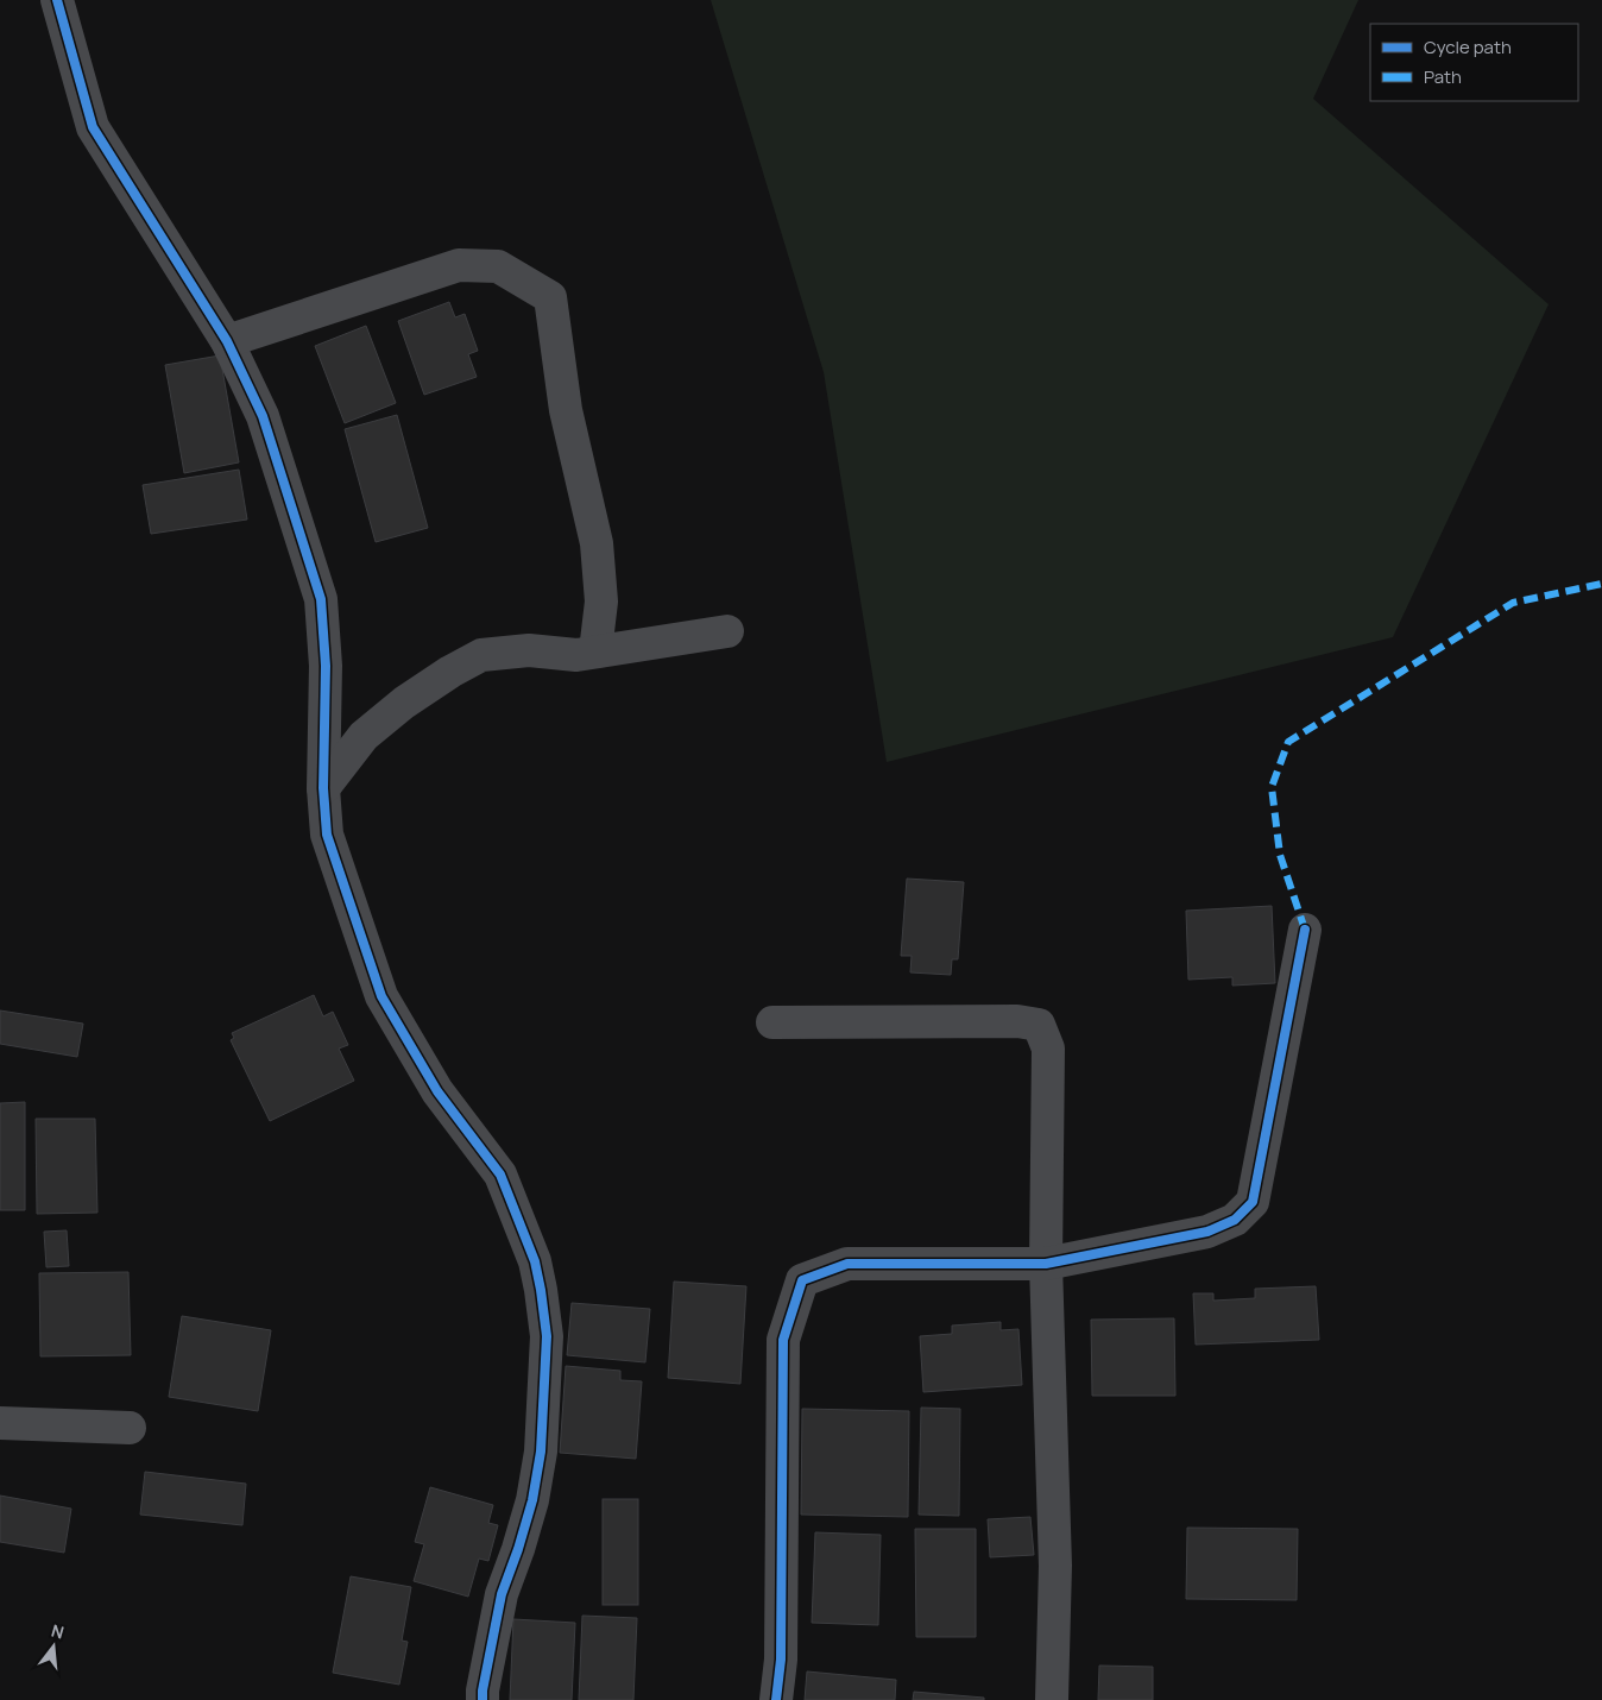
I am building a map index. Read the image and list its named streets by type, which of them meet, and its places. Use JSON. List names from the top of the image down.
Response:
{
  "legend": ["Cycle path", "Path"],
  "north": "top"
}
